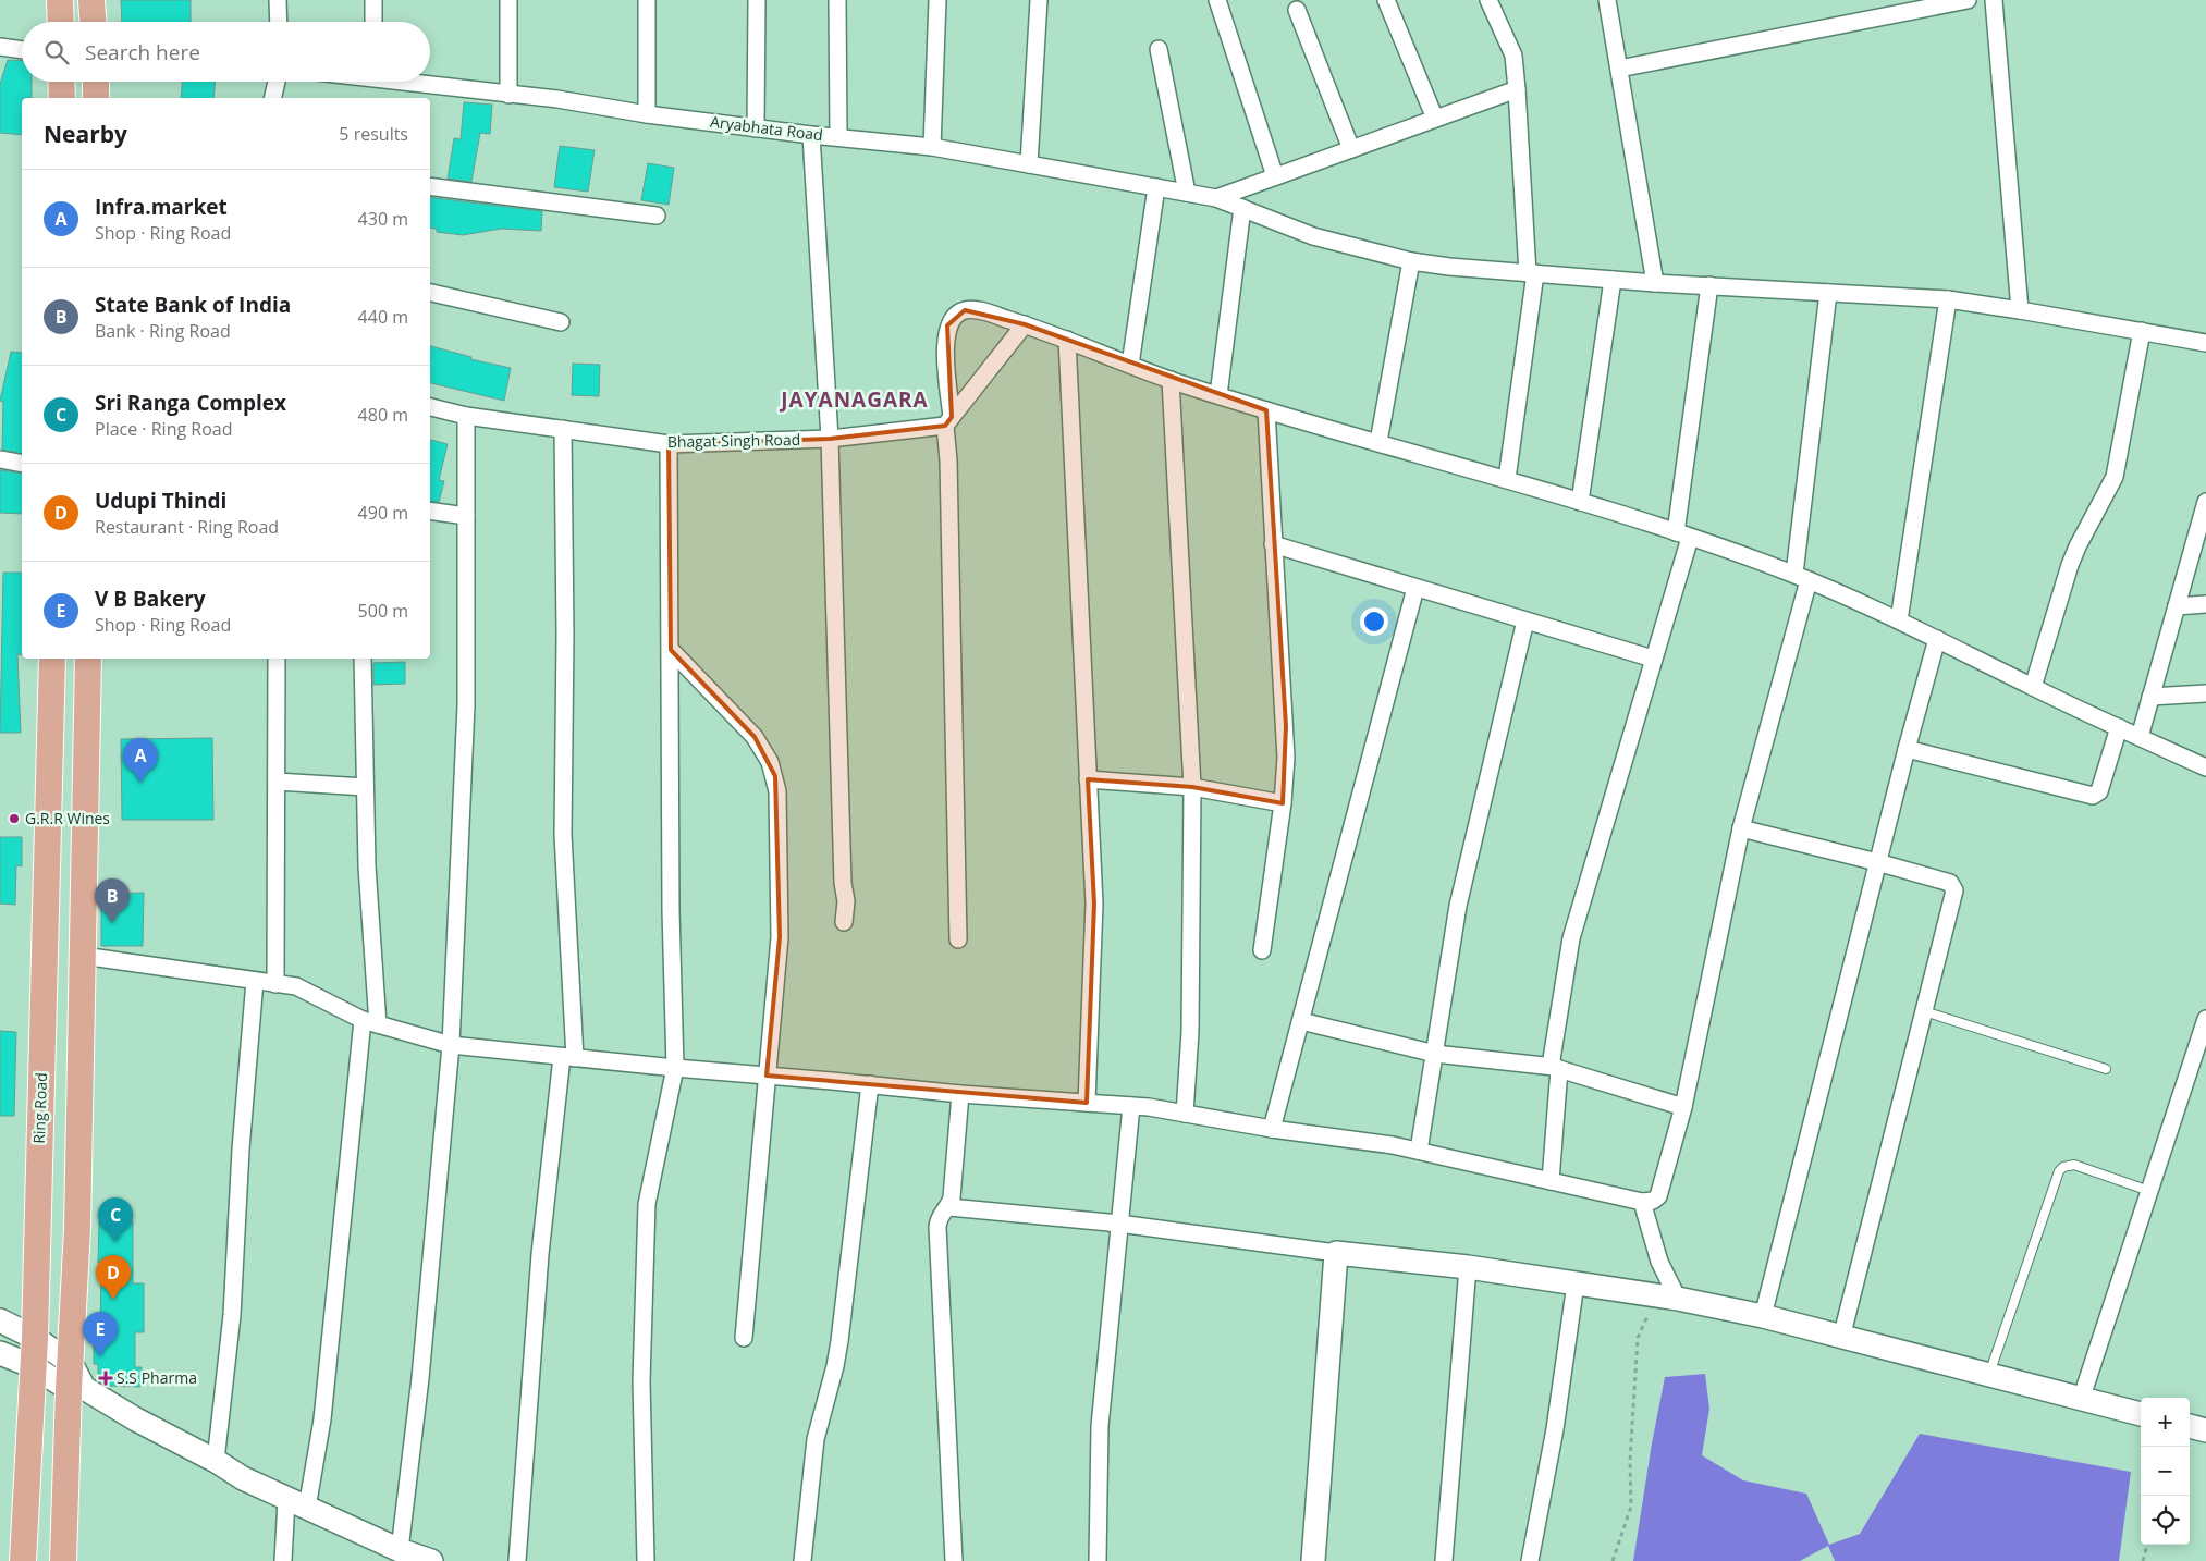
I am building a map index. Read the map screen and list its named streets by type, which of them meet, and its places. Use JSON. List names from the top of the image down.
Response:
{
  "streets": {
    "main road": ["Ring Road"],
    "street": ["Aryabhata Road", "Bhagat Singh Road"]
  },
  "districts": ["JAYANAGARA"],
  "places": {
    "other": ["G.R.R Wines"],
    "health": ["S.S Pharma"]
  },
  "page": {
    "search": "Search here",
    "heading": ["Nearby", "5 results"],
    "list": [
      {
        "mark": "A",
        "name": "Infra.market",
        "note": "Shop · Ring Road",
        "value": "430 m"
      },
      {
        "mark": "B",
        "name": "State Bank of India",
        "note": "Bank · Ring Road",
        "value": "440 m"
      },
      {
        "mark": "C",
        "name": "Sri Ranga Complex",
        "note": "Place · Ring Road",
        "value": "480 m"
      },
      {
        "mark": "D",
        "name": "Udupi Thindi",
        "note": "Restaurant · Ring Road",
        "value": "490 m"
      },
      {
        "mark": "E",
        "name": "V B Bakery",
        "note": "Shop · Ring Road",
        "value": "500 m"
      }
    ],
    "pins": [
      "A",
      "B",
      "C",
      "D",
      "E"
    ],
    "map_buttons": ["+", "−"]
  }
}
